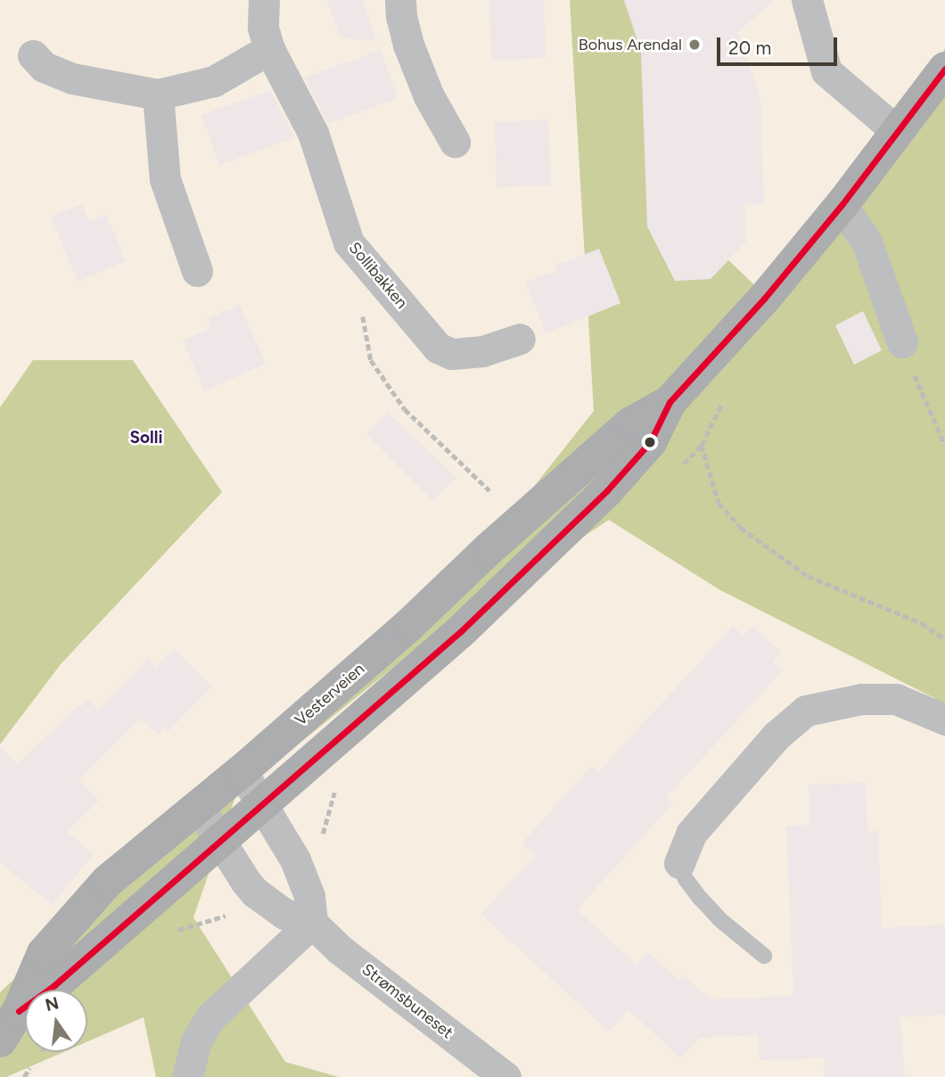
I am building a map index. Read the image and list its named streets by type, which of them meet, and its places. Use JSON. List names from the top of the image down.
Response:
{
  "streets": {
    "main road": ["Vesterveien"],
    "street": ["Sollibakken", "Strømsbuneset"]
  },
  "crossings": [
    ["Vesterveien", "Strømsbuneset"]
  ],
  "districts": ["Solli"],
  "places": ["Bohus Arendal"],
  "scale_bar": "20 m",
  "north": "top"
}
